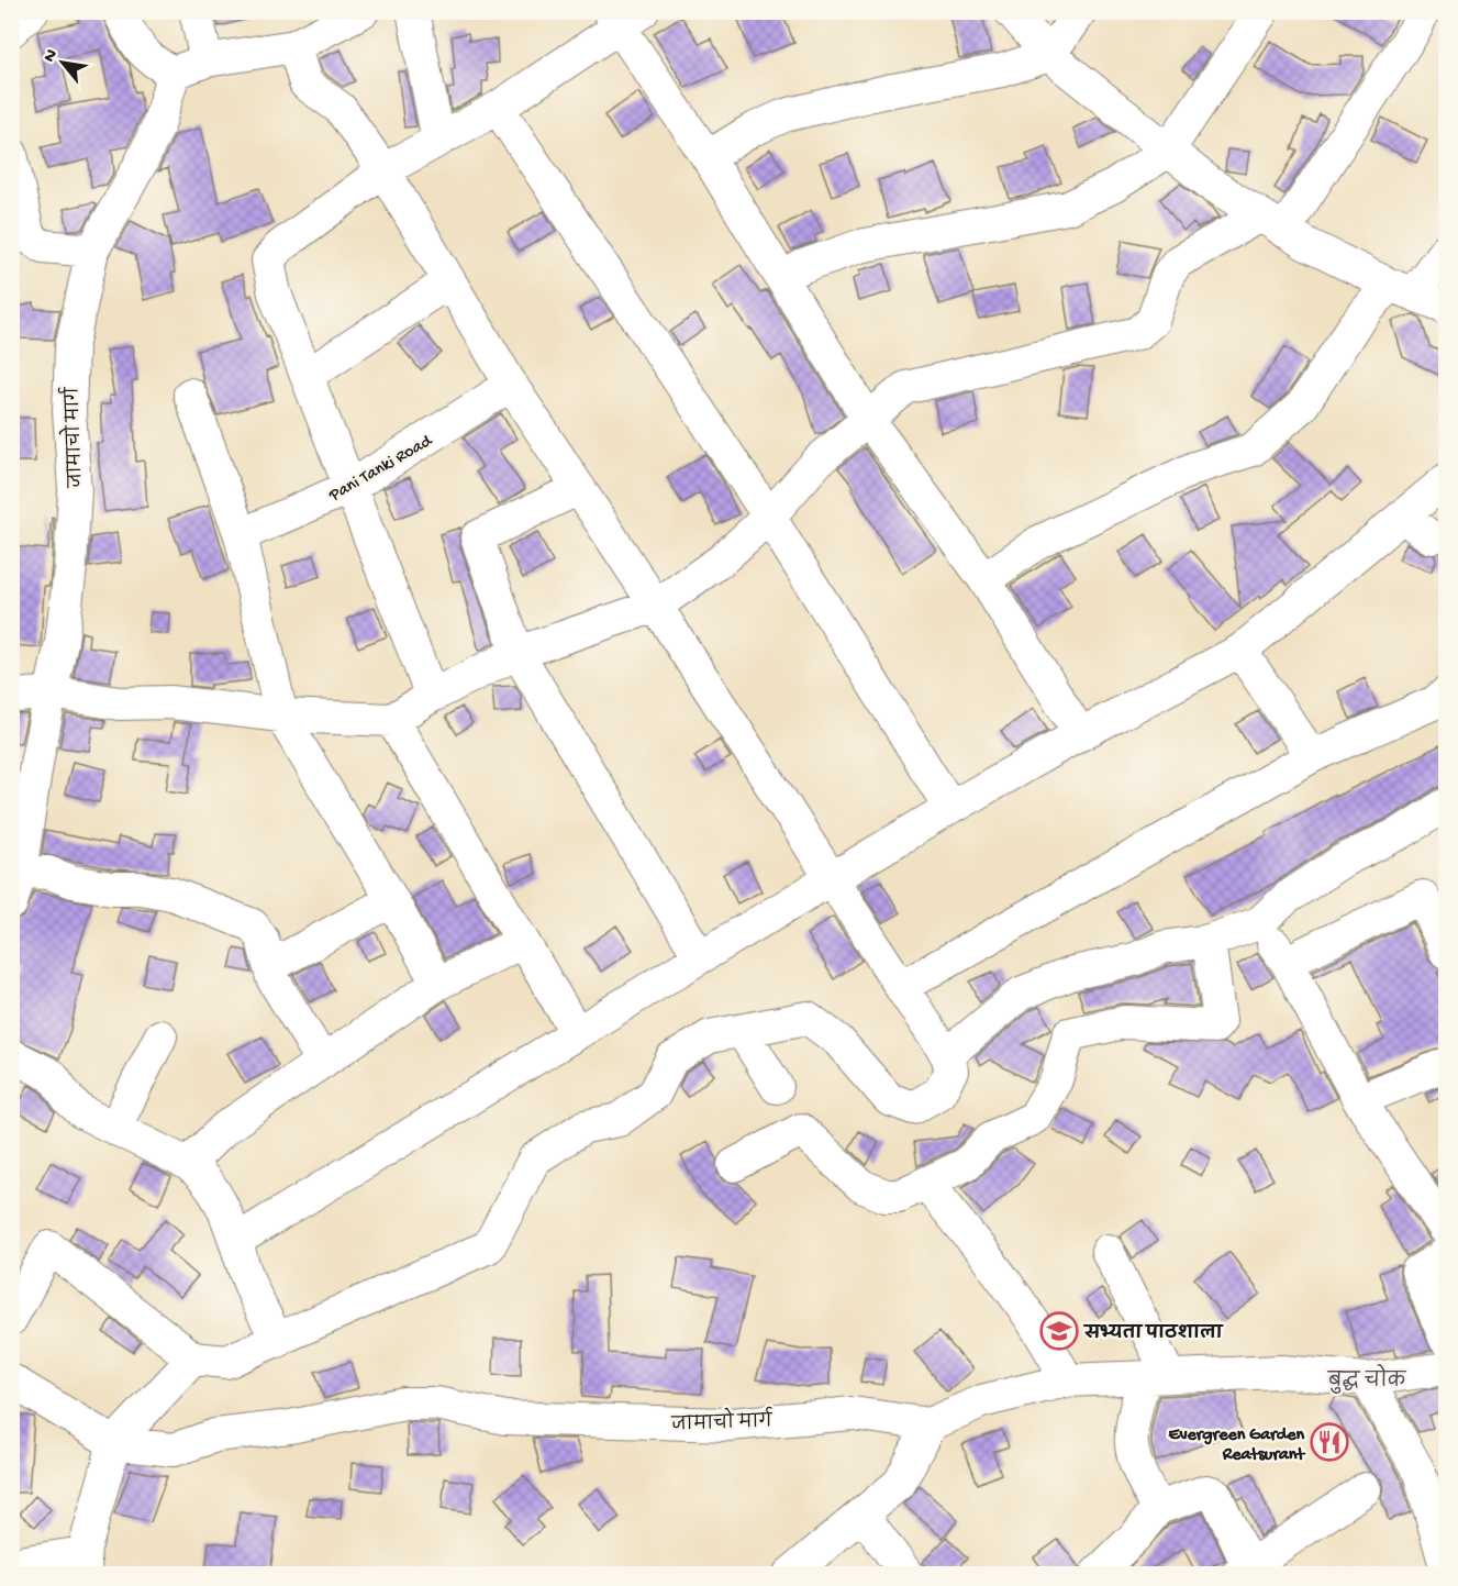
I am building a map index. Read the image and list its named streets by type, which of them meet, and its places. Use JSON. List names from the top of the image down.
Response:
{
  "streets": {
    "street": ["जामाचो मार्ग", "Pani Tanki Road"]
  },
  "districts": ["बुद्ध चोक"],
  "places": {
    "school or university": ["सभ्यता पाठशाला"],
    "restaurant": ["Evergreen Garden Reatsurant"]
  },
  "north": "top left"
}
